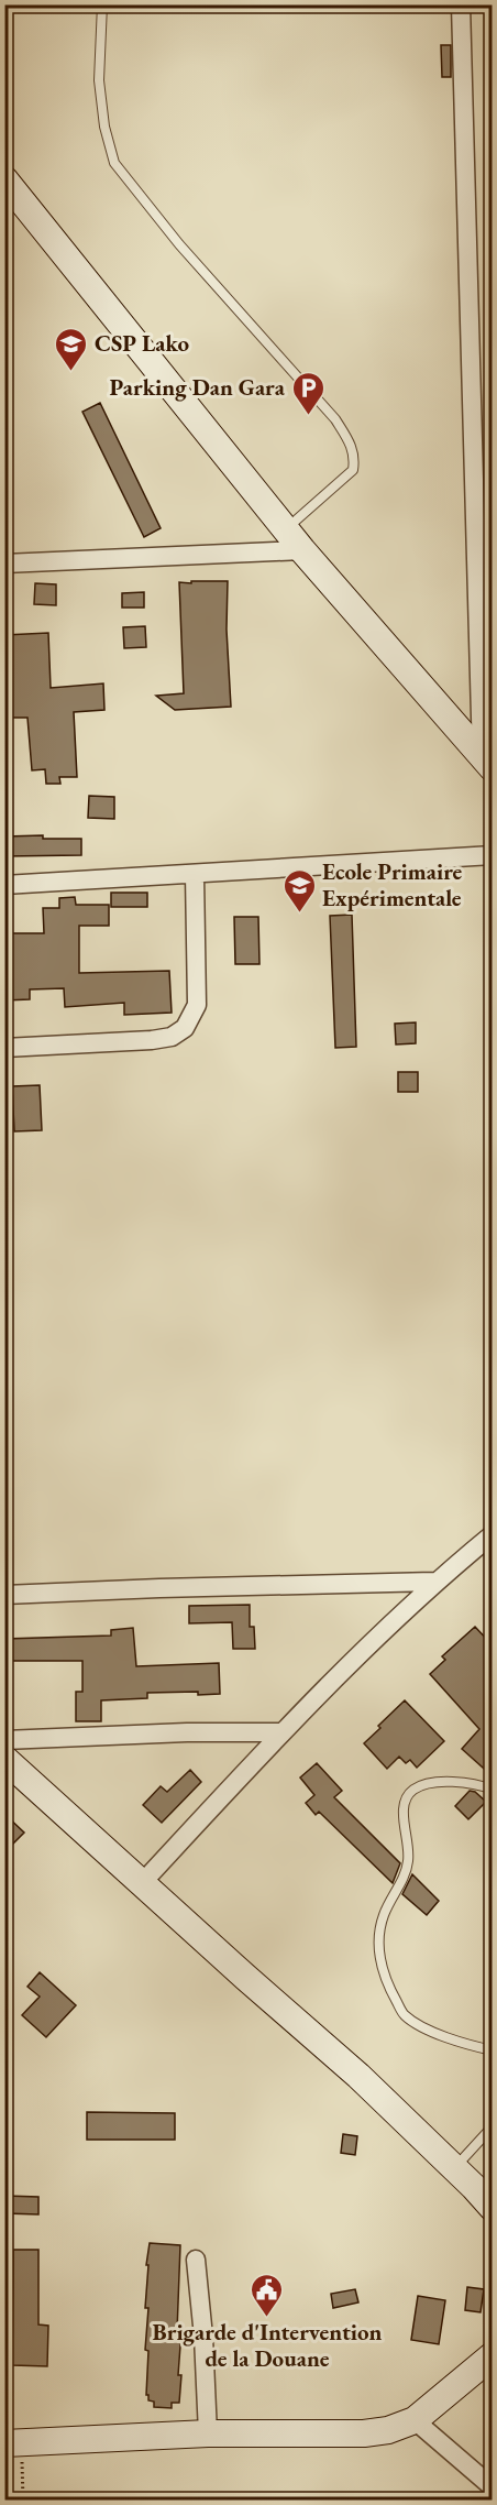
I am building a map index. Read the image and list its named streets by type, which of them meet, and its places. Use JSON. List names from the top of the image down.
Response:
{
  "places": {
    "school or university": ["CSP Lako", "Ecole Primaire Expérimentale"],
    "parking": ["Parking Dan Gara"],
    "public building": ["Brigarde d'Intervention de la Douane"]
  }
}
